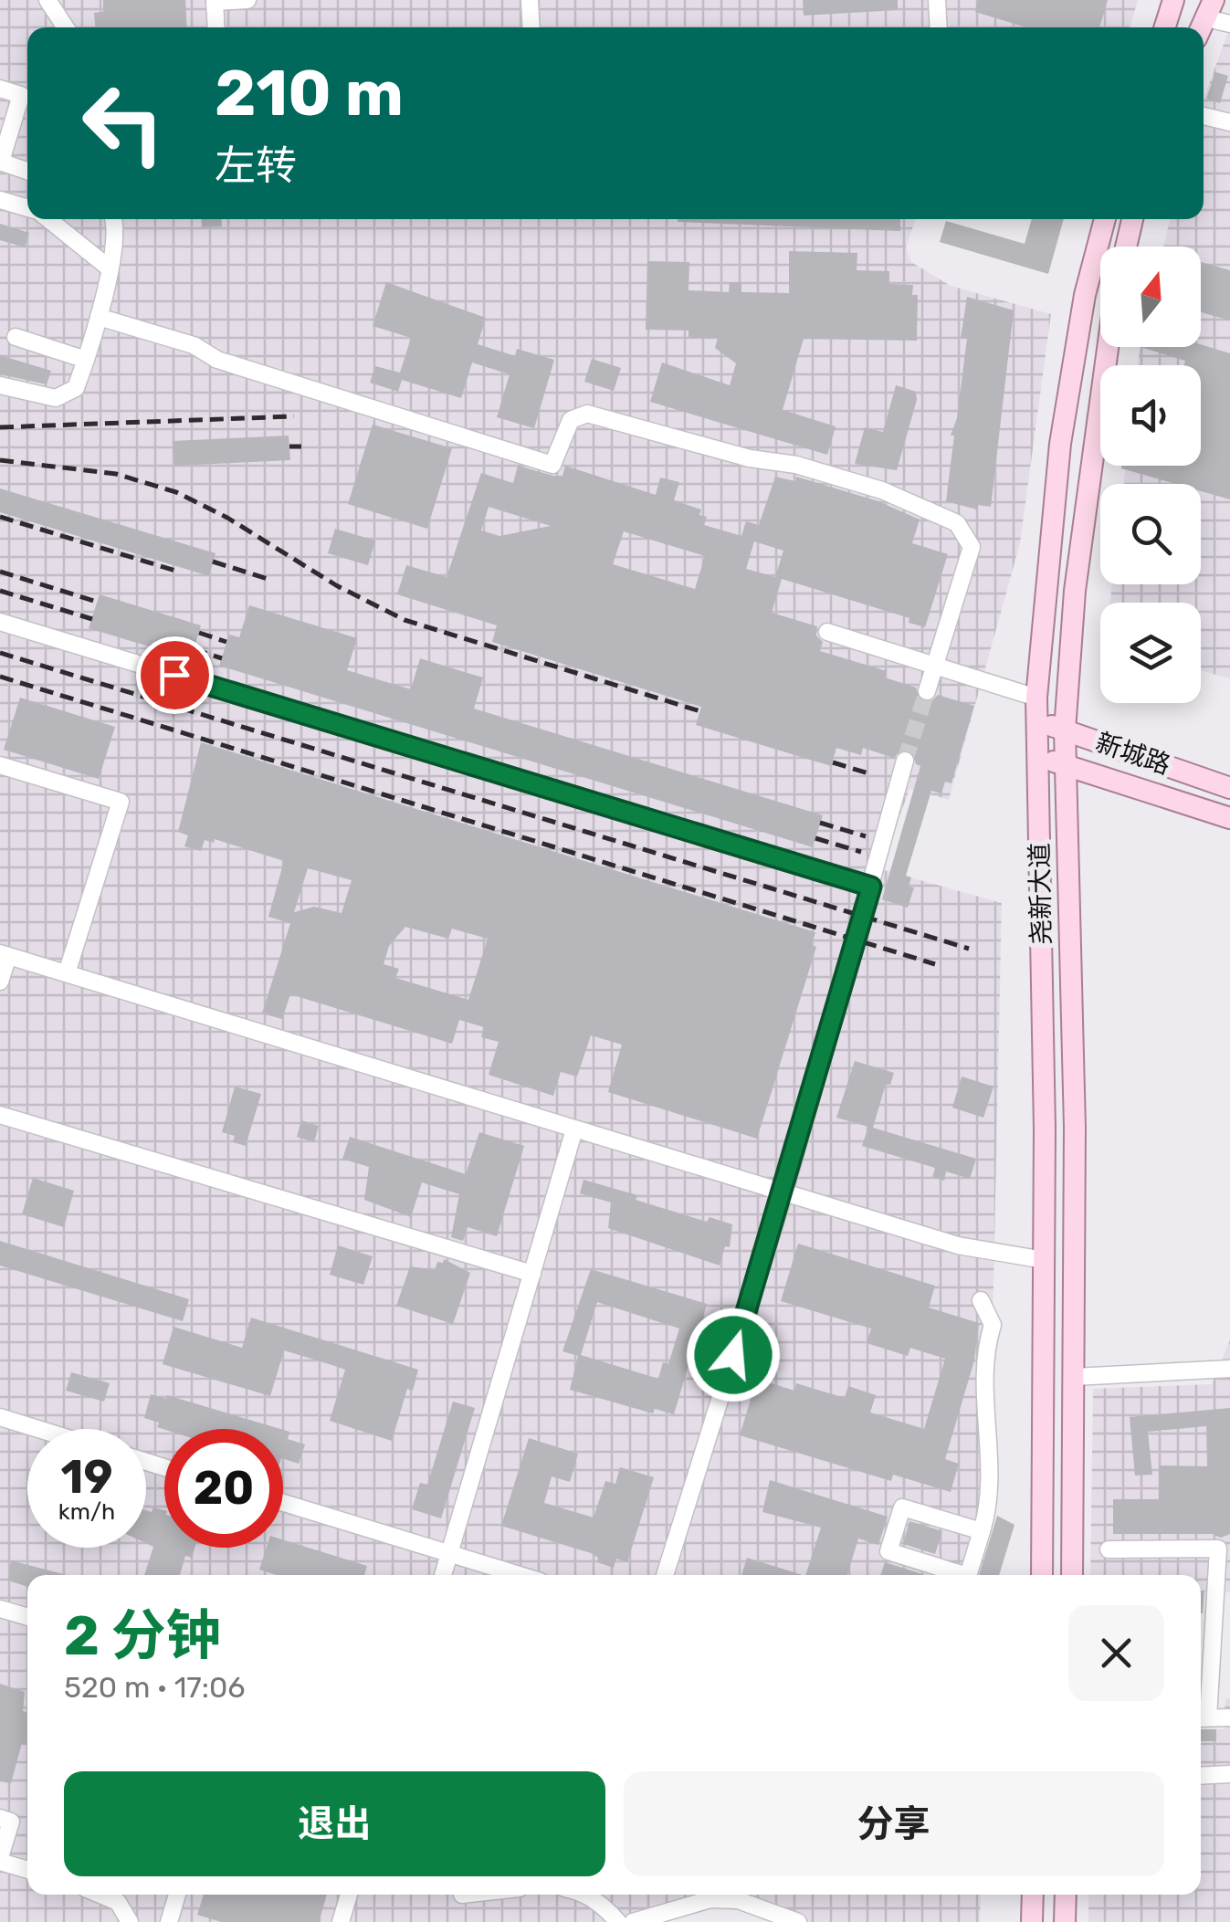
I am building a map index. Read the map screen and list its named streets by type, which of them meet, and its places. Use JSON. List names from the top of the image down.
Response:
{
  "streets": {
    "main road": ["新城路", "尧新大道"]
  },
  "crossings": [
    ["新城路", "尧新大道"]
  ],
  "north": "top",
  "page": {
    "turn": ["210 m", "左转"],
    "speed": "19 km/h",
    "limit": "20",
    "heading": ["2 分钟", "520 m · 17:06"],
    "buttons": ["退出", "分享"]
  }
}
